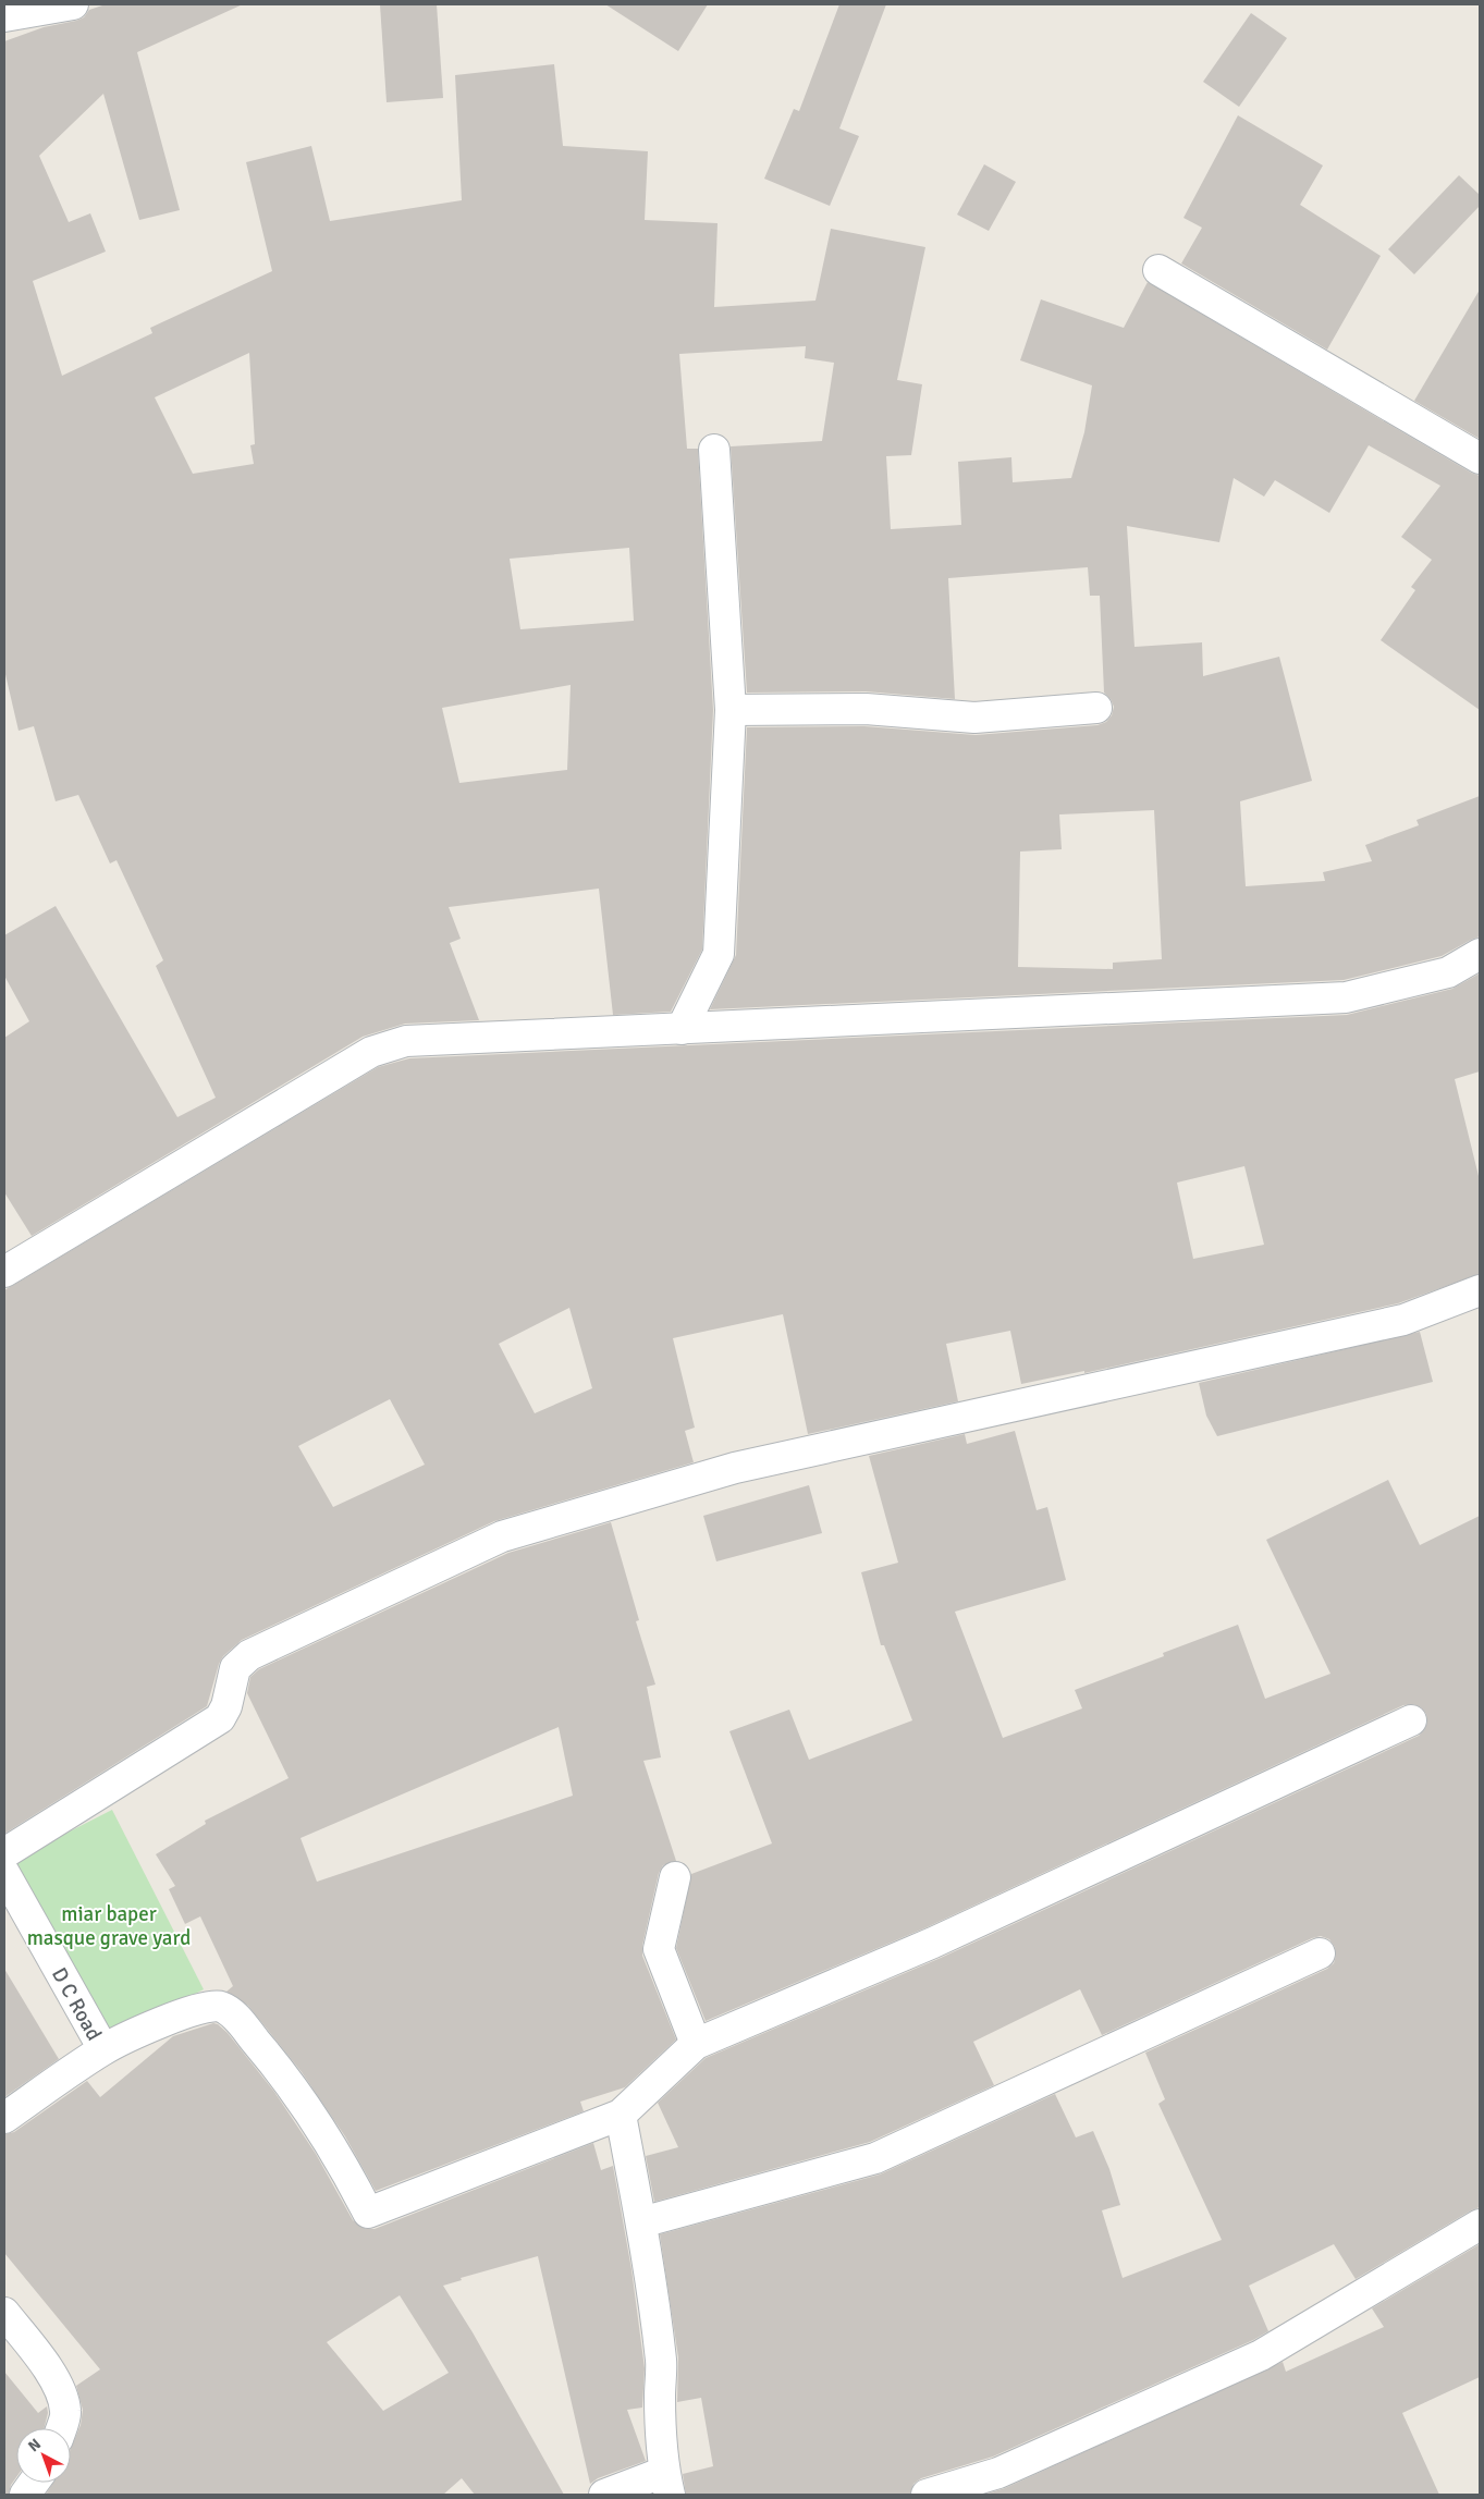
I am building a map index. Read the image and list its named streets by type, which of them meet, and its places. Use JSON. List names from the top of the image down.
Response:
{
  "streets": {
    "street": ["D C Road"]
  },
  "parks": ["miar baper masque grave yard"],
  "north": "top left"
}
